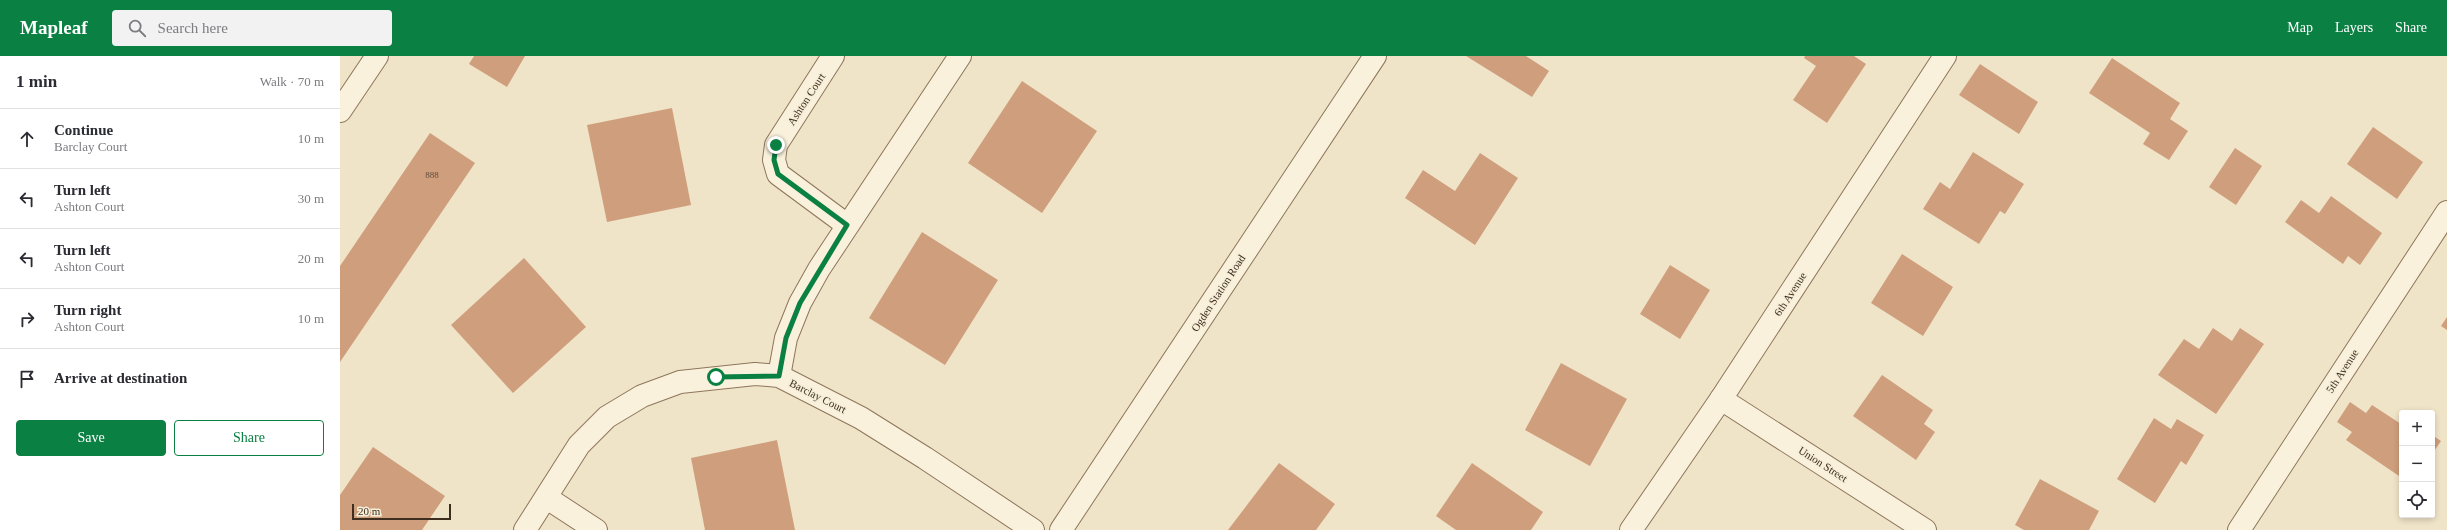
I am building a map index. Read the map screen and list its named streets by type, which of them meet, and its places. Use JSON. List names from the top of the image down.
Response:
{
  "streets": {
    "street": [
      "Ashton Court",
      "Ogden Station Road",
      "6th Avenue",
      "5th Avenue",
      "Barclay Court",
      "Union Street"
    ]
  },
  "crossings": [
    ["6th Avenue", "Union Street"]
  ],
  "house_numbers": ["888"],
  "scale_bar": "20 m",
  "page": {
    "header": "Mapleaf",
    "search": "Search here",
    "nav": ["Map", "Layers", "Share"],
    "heading": ["1 min", "Walk · 70 m"],
    "list": [
      ["Continue", "Barclay Court", "10 m"],
      ["Turn left", "Ashton Court", "30 m"],
      ["Turn left", "Ashton Court", "20 m"],
      ["Turn right", "Ashton Court", "10 m"],
      "Arrive at destination"
    ],
    "buttons": ["Save", "Share"],
    "map_buttons": ["+", "−"],
    "scale": "20 m"
  }
}
